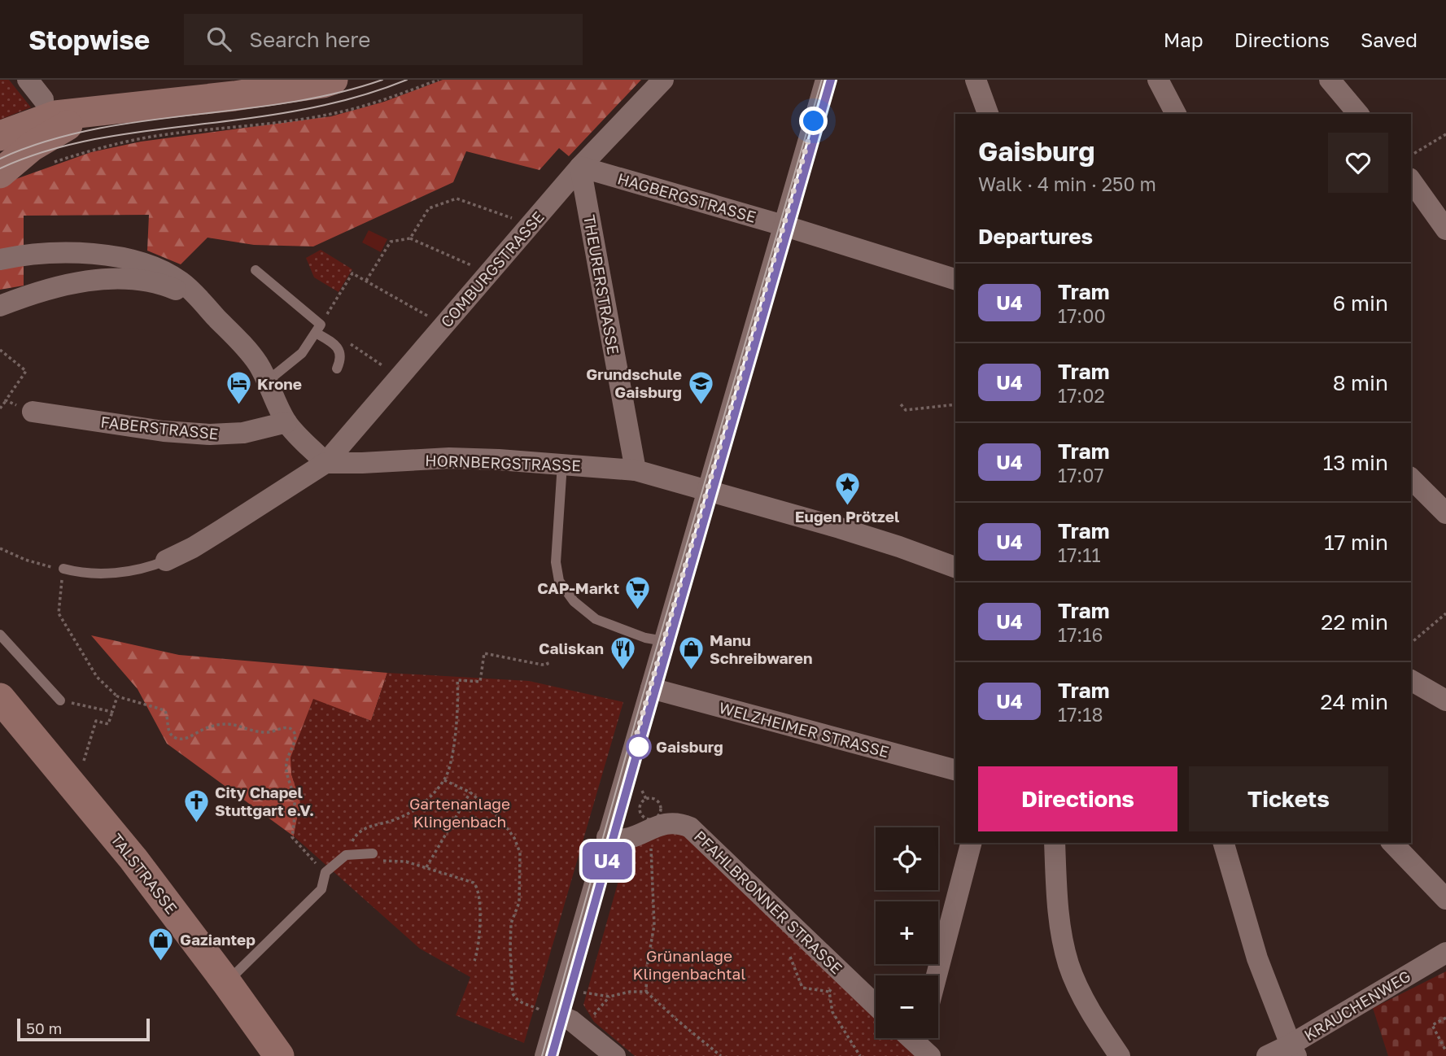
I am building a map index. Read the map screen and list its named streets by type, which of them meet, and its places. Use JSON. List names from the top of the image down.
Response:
{
  "streets": {
    "street": [
      "HAGBERGSTRASSE",
      "COMBURGSTRASSE",
      "THEURERSTRASSE",
      "FABERSTRASSE",
      "HORNBERGSTRASSE",
      "WELZHEIMER STRASSE",
      "TALSTRASSE",
      "PFAHLBRONNER STRASSE",
      "KRAUCHENWEG"
    ]
  },
  "crossings": [
    ["HAGBERGSTRASSE", "COMBURGSTRASSE"],
    ["HAGBERGSTRASSE", "THEURERSTRASSE"],
    ["COMBURGSTRASSE", "THEURERSTRASSE"],
    ["COMBURGSTRASSE", "HORNBERGSTRASSE"],
    ["THEURERSTRASSE", "HORNBERGSTRASSE"]
  ],
  "parks": ["Gartenanlage Klingenbach", "Grünanlage Klingenbachtal"],
  "places": {
    "school or university": ["Grundschule Gaisburg"],
    "hotel": ["Krone"],
    "place": ["Eugen Prötzel"],
    "supermarket": ["CAP-Markt"],
    "restaurant": ["Caliskan"],
    "shop": ["Manu Schreibwaren", "Gaziantep"],
    "other": ["Gaisburg"],
    "church": ["City Chapel Stuttgart e.V."]
  },
  "lines": ["tram line U4"],
  "scale_bar": "50 m",
  "page": {
    "header": "Stopwise",
    "search": "Search here",
    "nav": ["Map", "Directions", "Saved"],
    "on_map": "U4",
    "heading": [
      ["Gaisburg", "Walk · 4 min · 250 m"],
      "Departures"
    ],
    "list": [
      {
        "mark": "U4",
        "name": "Tram",
        "note": "17:00",
        "value": "6 min"
      },
      {
        "mark": "U4",
        "name": "Tram",
        "note": "17:02",
        "value": "8 min"
      },
      {
        "mark": "U4",
        "name": "Tram",
        "note": "17:07",
        "value": "13 min"
      },
      {
        "mark": "U4",
        "name": "Tram",
        "note": "17:11",
        "value": "17 min"
      },
      {
        "mark": "U4",
        "name": "Tram",
        "note": "17:16",
        "value": "22 min"
      },
      {
        "mark": "U4",
        "name": "Tram",
        "note": "17:18",
        "value": "24 min"
      }
    ],
    "buttons": ["Directions", "Tickets"],
    "map_buttons": ["+", "−"],
    "scale": "50 m"
  }
}
